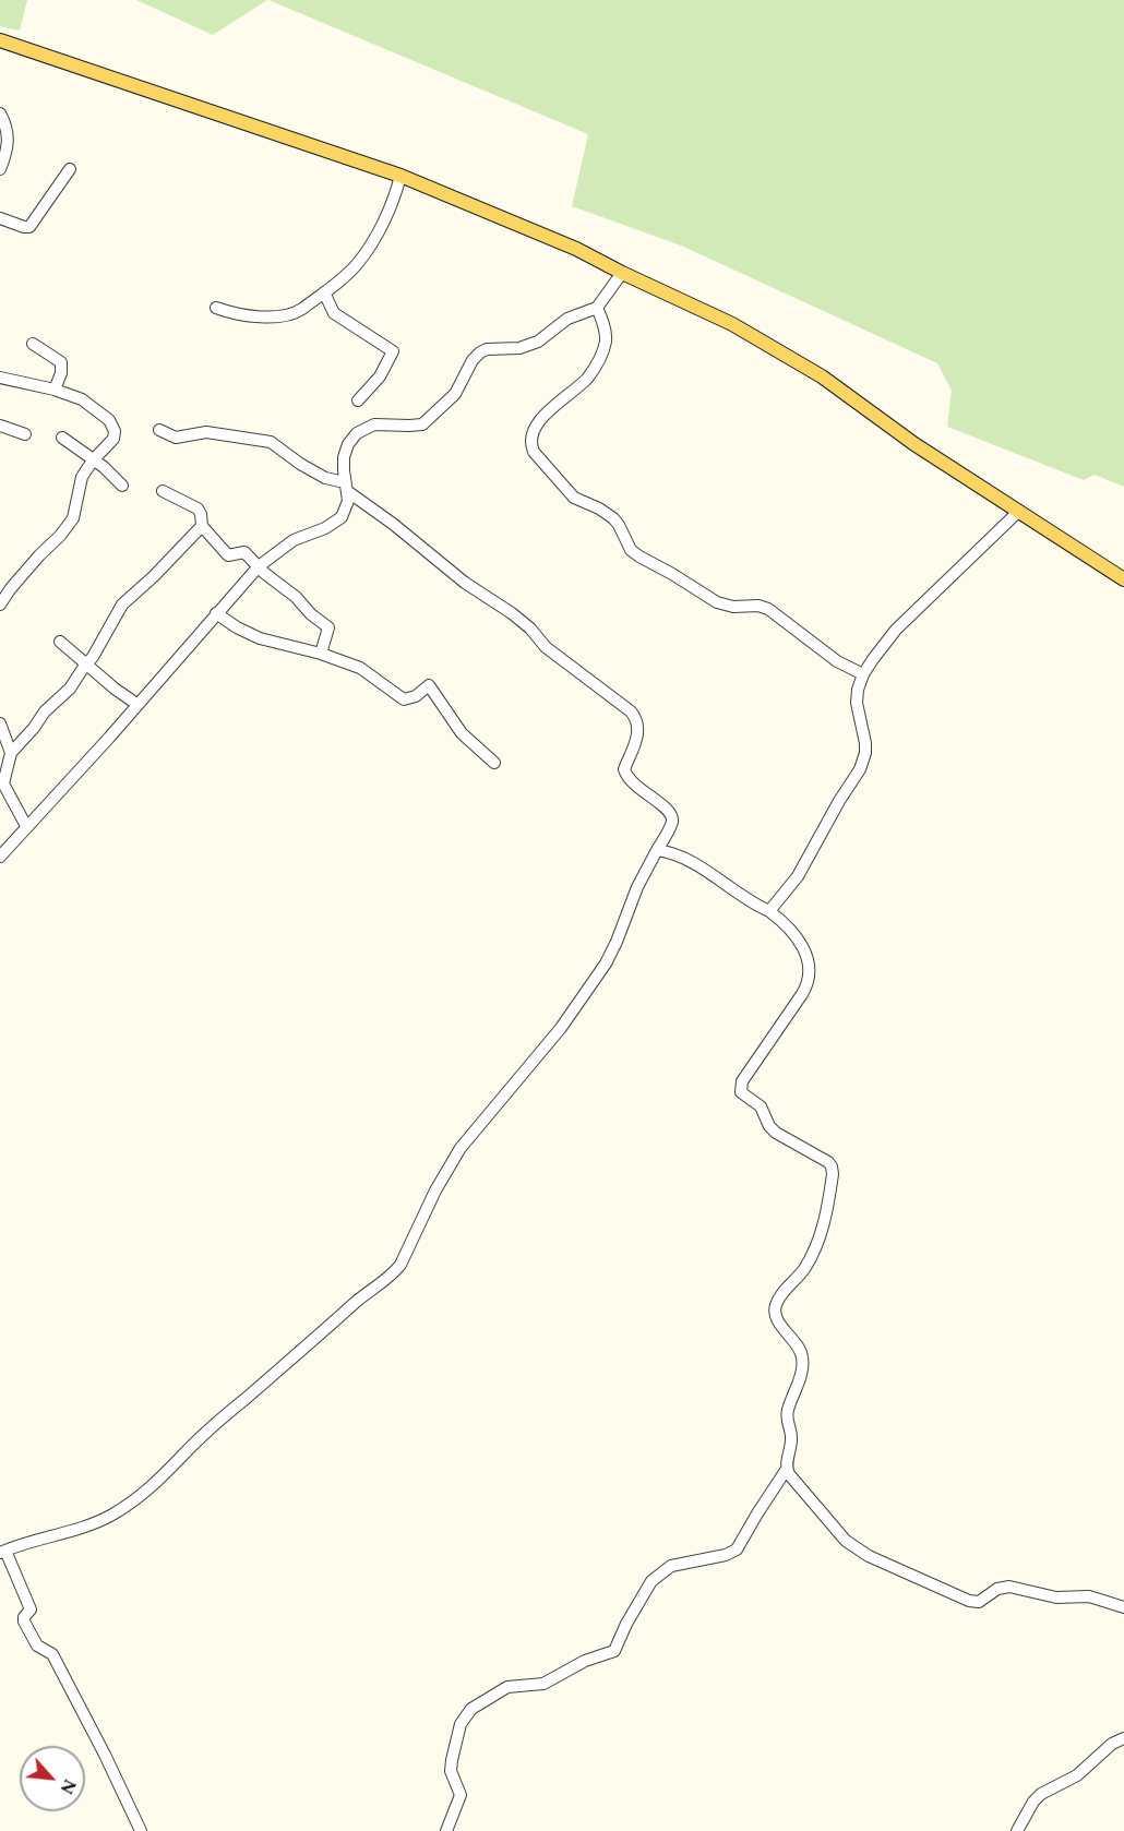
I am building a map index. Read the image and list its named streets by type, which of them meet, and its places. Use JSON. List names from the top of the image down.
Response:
{
  "north": "bottom right"
}
